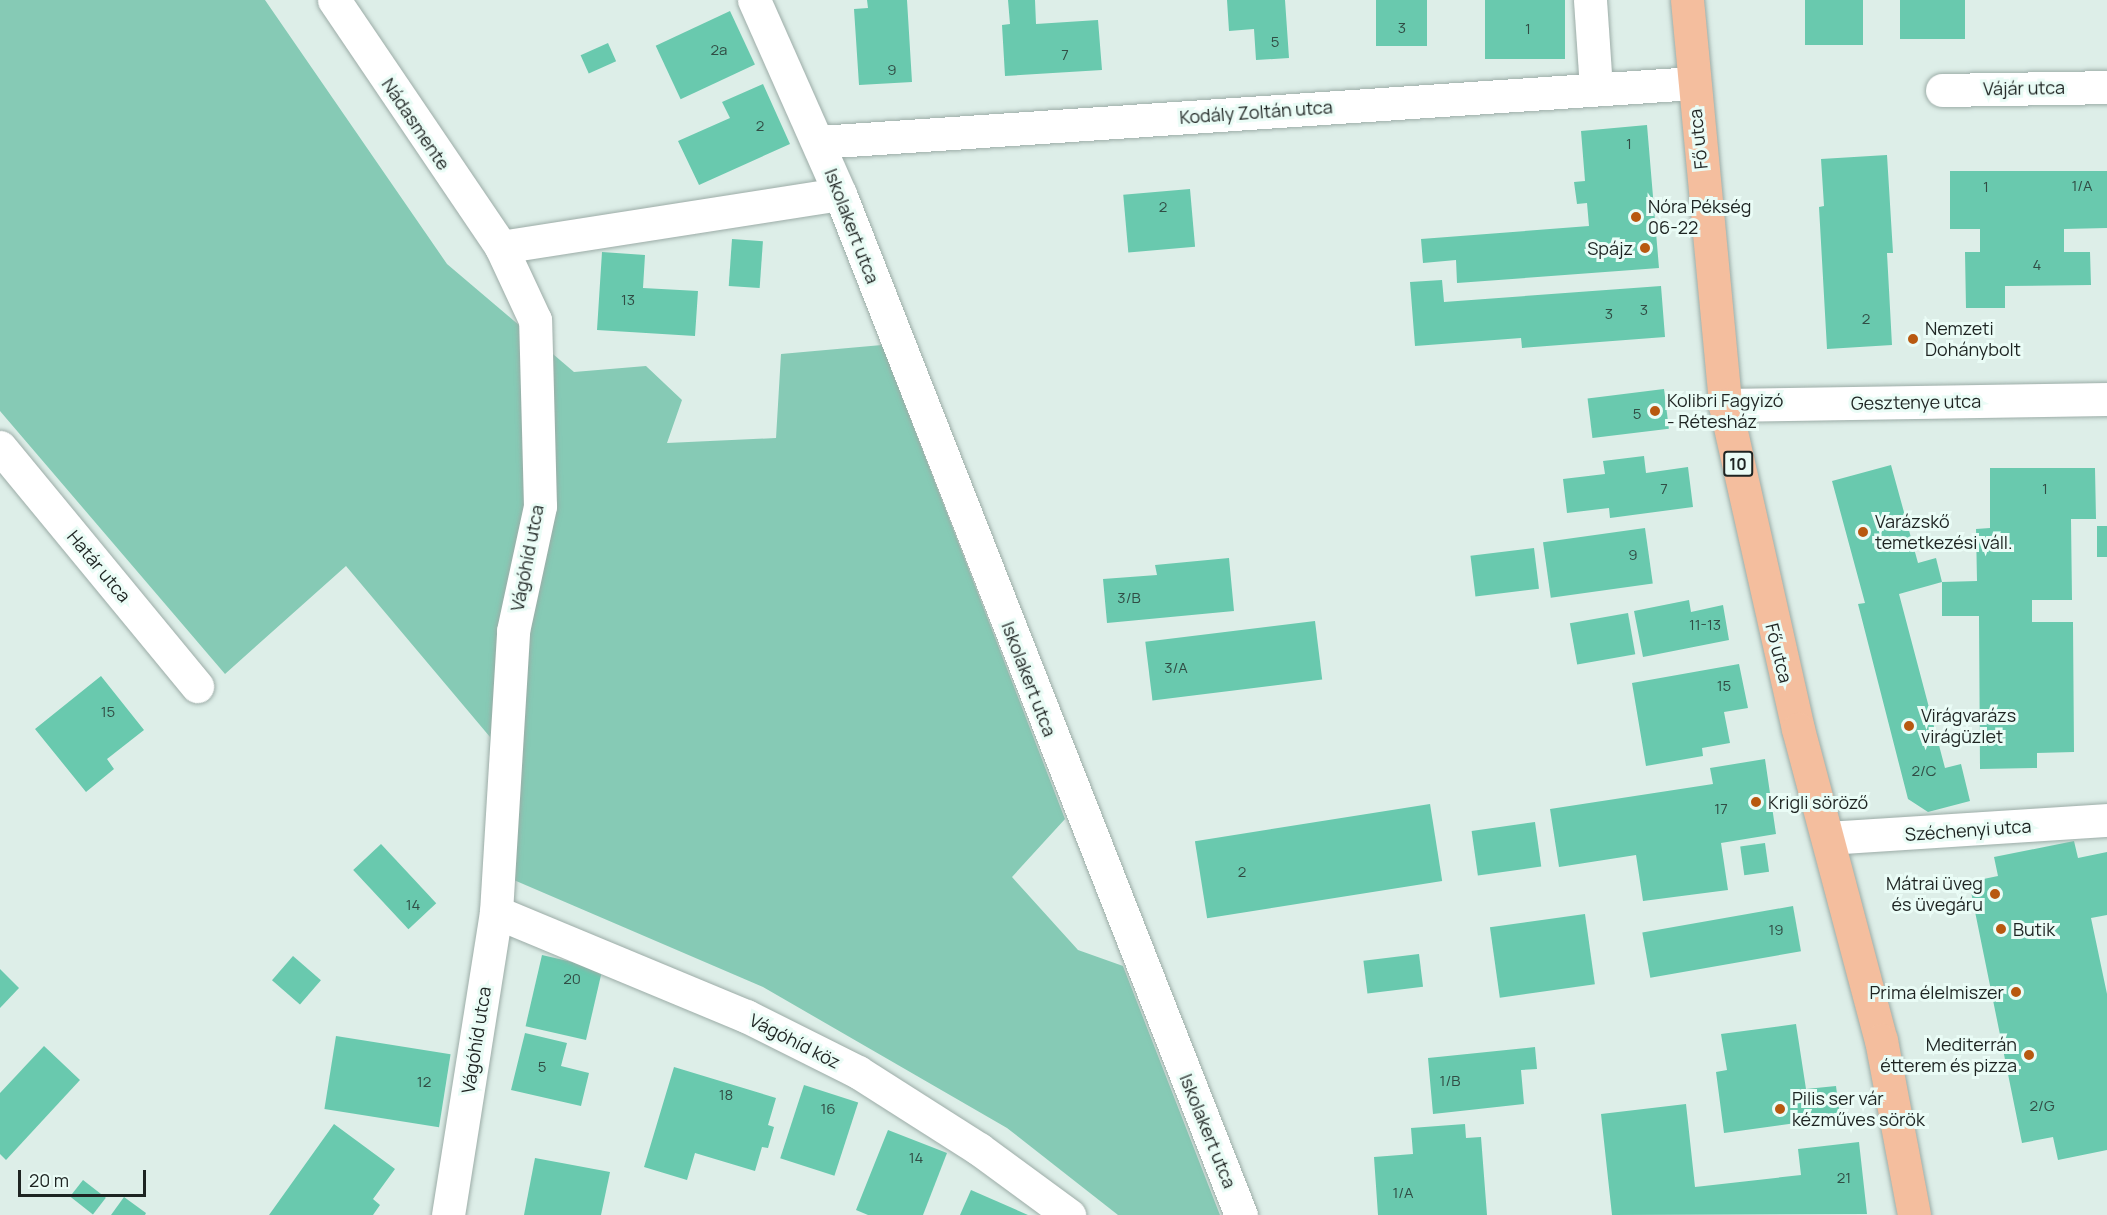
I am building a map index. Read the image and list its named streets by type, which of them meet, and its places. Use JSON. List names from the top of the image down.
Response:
{
  "streets": {
    "main road": ["Fő utca", "10"],
    "street": [
      "Vájár utca",
      "Kodály Zoltán utca",
      "Nádasmente",
      "Iskolakert utca",
      "Gesztenye utca",
      "Vágóhíd utca",
      "Határ utca",
      "Széchenyi utca",
      "Vágóhíd köz"
    ]
  },
  "crossings": [
    ["Kodály Zoltán utca", "Fő utca"],
    ["Kodály Zoltán utca", "Iskolakert utca"],
    ["Kodály Zoltán utca", "10"],
    ["Nádasmente", "Vágóhíd utca"],
    ["Fő utca", "Gesztenye utca"],
    ["Fő utca", "10"],
    ["Fő utca", "Széchenyi utca"],
    ["Vágóhíd utca", "Vágóhíd köz"]
  ],
  "places": [
    "Nóra Pékség 06-22",
    "Spájz",
    "Nemzeti Dohánybolt",
    "Kolibri Fagyizó - Rétesház",
    "Varázskő temetkezési váll.",
    "Virágvarázs virágüzlet",
    "Krigli söröző",
    "Mátrai üveg és üvegáru",
    "Butik",
    "Prima élelmiszer",
    "Mediterrán étterem és pizza",
    "Pilis ser vár kézműves sörök"
  ],
  "house_numbers": [
    "3",
    "1",
    "5",
    "2a",
    "7",
    "9",
    "2",
    "1",
    "1/A",
    "1",
    "2",
    "4",
    "13",
    "3",
    "3",
    "2",
    "5",
    "7",
    "1",
    "9",
    "3/B",
    "11-13",
    "3/A",
    "15",
    "15",
    "2/C",
    "17",
    "2",
    "14",
    "19",
    "20",
    "5",
    "1/B",
    "12",
    "18",
    "2/G",
    "16",
    "14",
    "21",
    "1/A"
  ],
  "scale_bar": "20 m"
}
